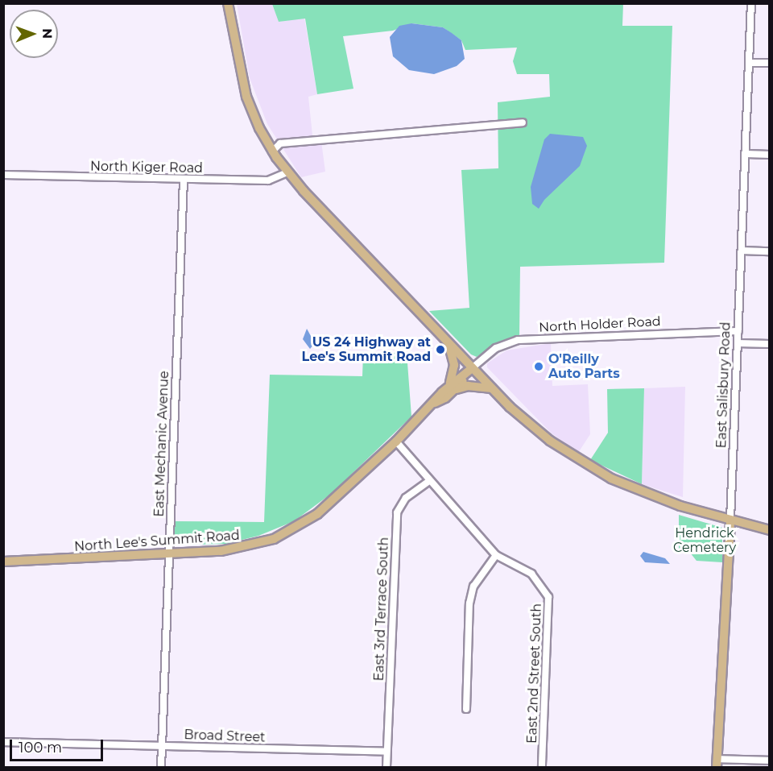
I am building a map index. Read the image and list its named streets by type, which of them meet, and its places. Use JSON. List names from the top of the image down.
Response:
{
  "streets": {
    "main road": ["East Salisbury Road", "North Lee's Summit Road"],
    "street": [
      "North Kiger Road",
      "North Holder Road",
      "East Mechanic Avenue",
      "East 3rd Terrace South",
      "East 2nd Street South",
      "Broad Street"
    ]
  },
  "crossings": [
    ["North Kiger Road", "East Mechanic Avenue"],
    ["North Holder Road", "East Salisbury Road"],
    ["North Holder Road", "North Lee's Summit Road"],
    ["East Mechanic Avenue", "North Lee's Summit Road"],
    ["East Mechanic Avenue", "Broad Street"],
    ["North Lee's Summit Road", "East 2nd Street South"],
    ["East 3rd Terrace South", "East 2nd Street South"],
    ["East 3rd Terrace South", "Broad Street"]
  ],
  "parks": ["Hendrick Cemetery"],
  "places": ["US 24 Highway at Lee's Summit Road", "O'Reilly Auto Parts"],
  "scale_bar": "100 m",
  "north": "right"
}
